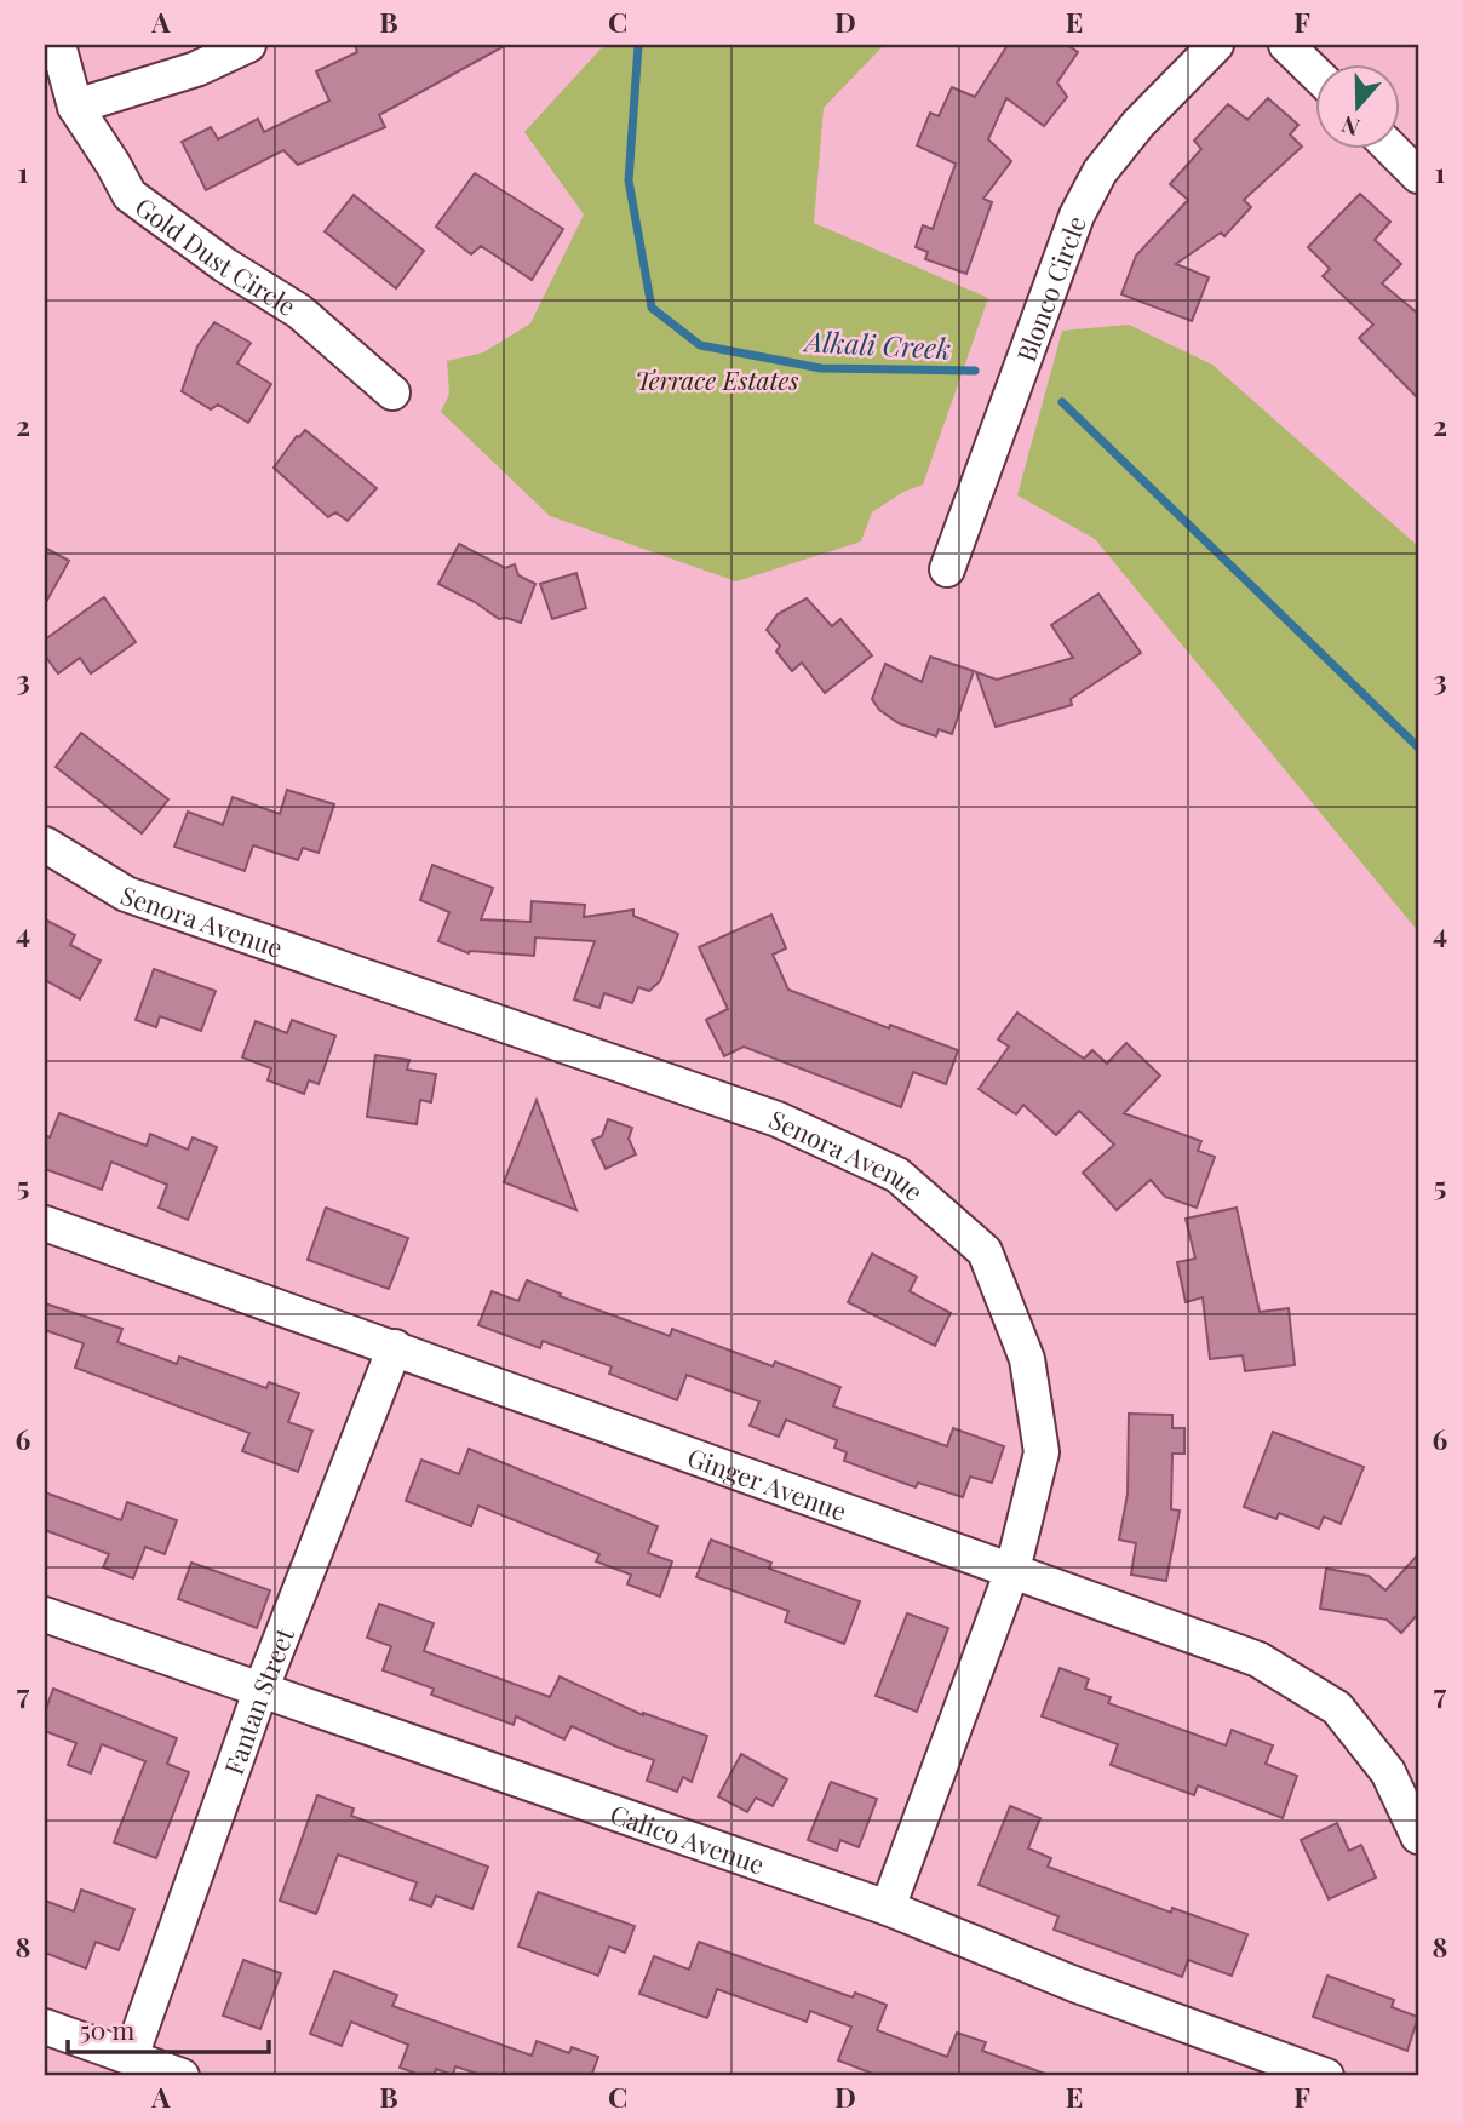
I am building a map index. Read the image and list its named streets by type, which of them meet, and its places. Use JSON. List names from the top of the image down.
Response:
{
  "streets": {
    "street": [
      "Gold Dust Circle",
      "Blonco Circle",
      "Senora Avenue",
      "Ginger Avenue",
      "Fantan Street",
      "Calico Avenue"
    ]
  },
  "crossings": [
    ["Senora Avenue", "Ginger Avenue"],
    ["Senora Avenue", "Calico Avenue"],
    ["Ginger Avenue", "Fantan Street"],
    ["Fantan Street", "Calico Avenue"]
  ],
  "water": ["Alkali Creek"],
  "parks": ["Terrace Estates"],
  "scale_bar": "50 m",
  "north": "bottom",
  "grid": {
    "columns": [
      "A",
      "B",
      "C",
      "D",
      "E",
      "F"
    ],
    "rows": [
      "1",
      "2",
      "3",
      "4",
      "5",
      "6",
      "7",
      "8"
    ]
  }
}
